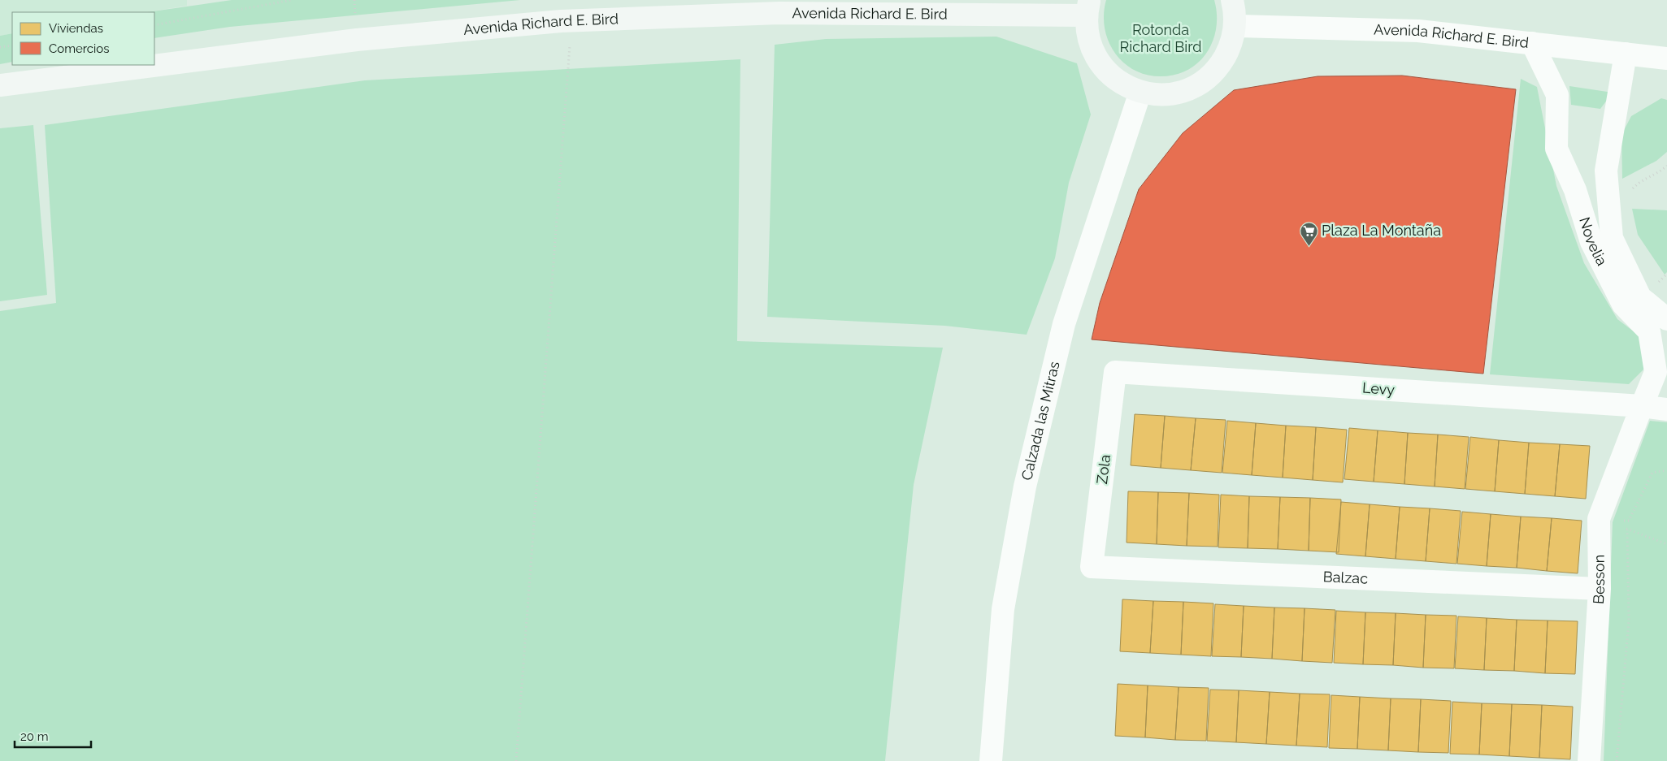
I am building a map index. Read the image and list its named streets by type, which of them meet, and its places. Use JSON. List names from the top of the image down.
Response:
{
  "streets": {
    "street": [
      "Avenida Richard E. Bird",
      "Novelia",
      "Levy",
      "Calzada las Mitras",
      "Zola",
      "Balzac",
      "Besson"
    ]
  },
  "crossings": [
    ["Avenida Richard E. Bird", "Novelia"],
    ["Novelia", "Levy"],
    ["Novelia", "Besson"],
    ["Levy", "Zola"],
    ["Levy", "Besson"],
    ["Zola", "Balzac"],
    ["Balzac", "Besson"]
  ],
  "parks": ["Rotonda Richard Bird"],
  "places": {
    "supermarket": ["Plaza La Montaña"]
  },
  "legend": ["Viviendas", "Comercios"],
  "scale_bar": "20 m"
}
